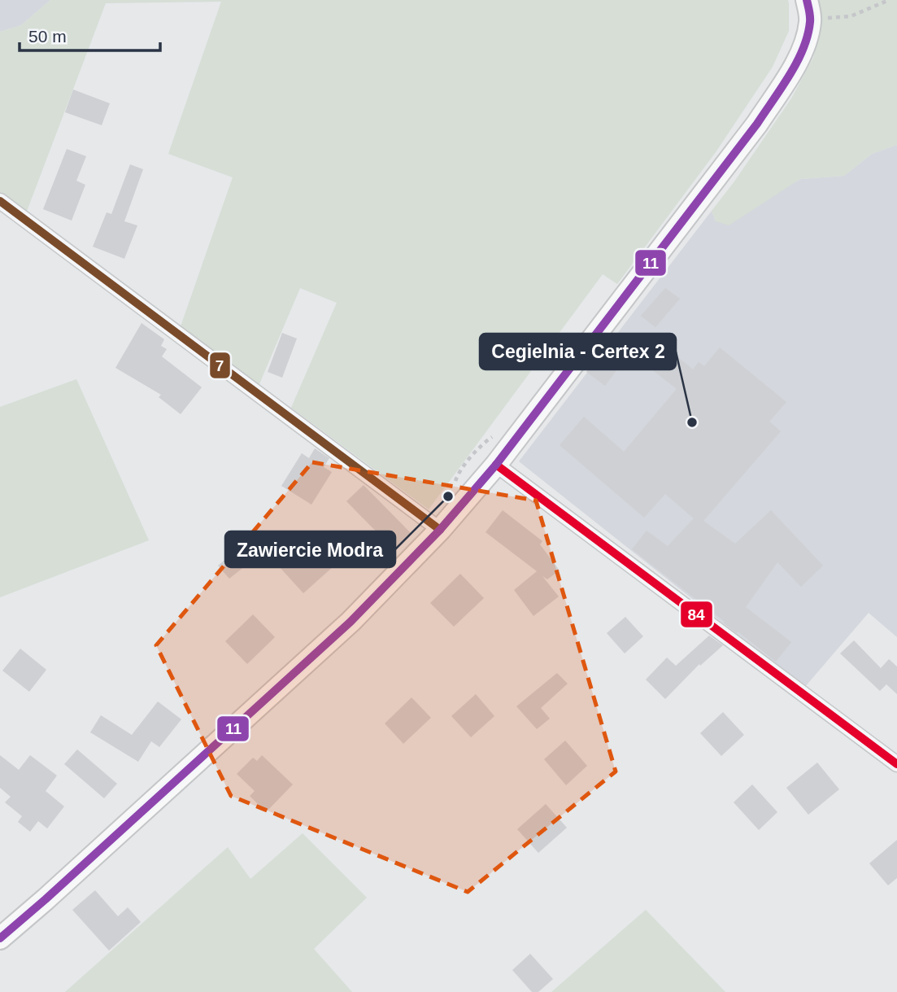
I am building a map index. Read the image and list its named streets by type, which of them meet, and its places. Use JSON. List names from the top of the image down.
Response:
{
  "places": ["Cegielnia - Certex 2", "Zawiercie Modra"],
  "lines": ["transit line 11", "transit line 7", "transit line 84"],
  "scale_bar": "50 m"
}
